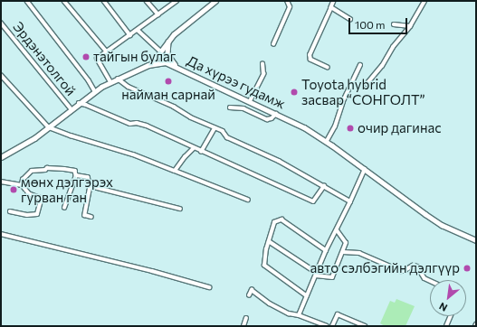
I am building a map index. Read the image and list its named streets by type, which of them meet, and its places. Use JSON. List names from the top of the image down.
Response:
{
  "streets": {
    "main road": ["Да хүрээ гудамж"],
    "street": ["Эрдэнэтолгой"]
  },
  "crossings": [
    ["Эрдэнэтолгой", "Да хүрээ гудамж"]
  ],
  "places": [
    "тайгын булаг",
    "найман сарнай",
    "Toyota hybrid засвар “СОНГОЛТ”",
    "очир дагинас",
    "мөнх дэлгэрэх гурван ган",
    "авто сэлбэгийн дэлгүүр"
  ],
  "scale_bar": "100 m",
  "north": "bottom left"
}
